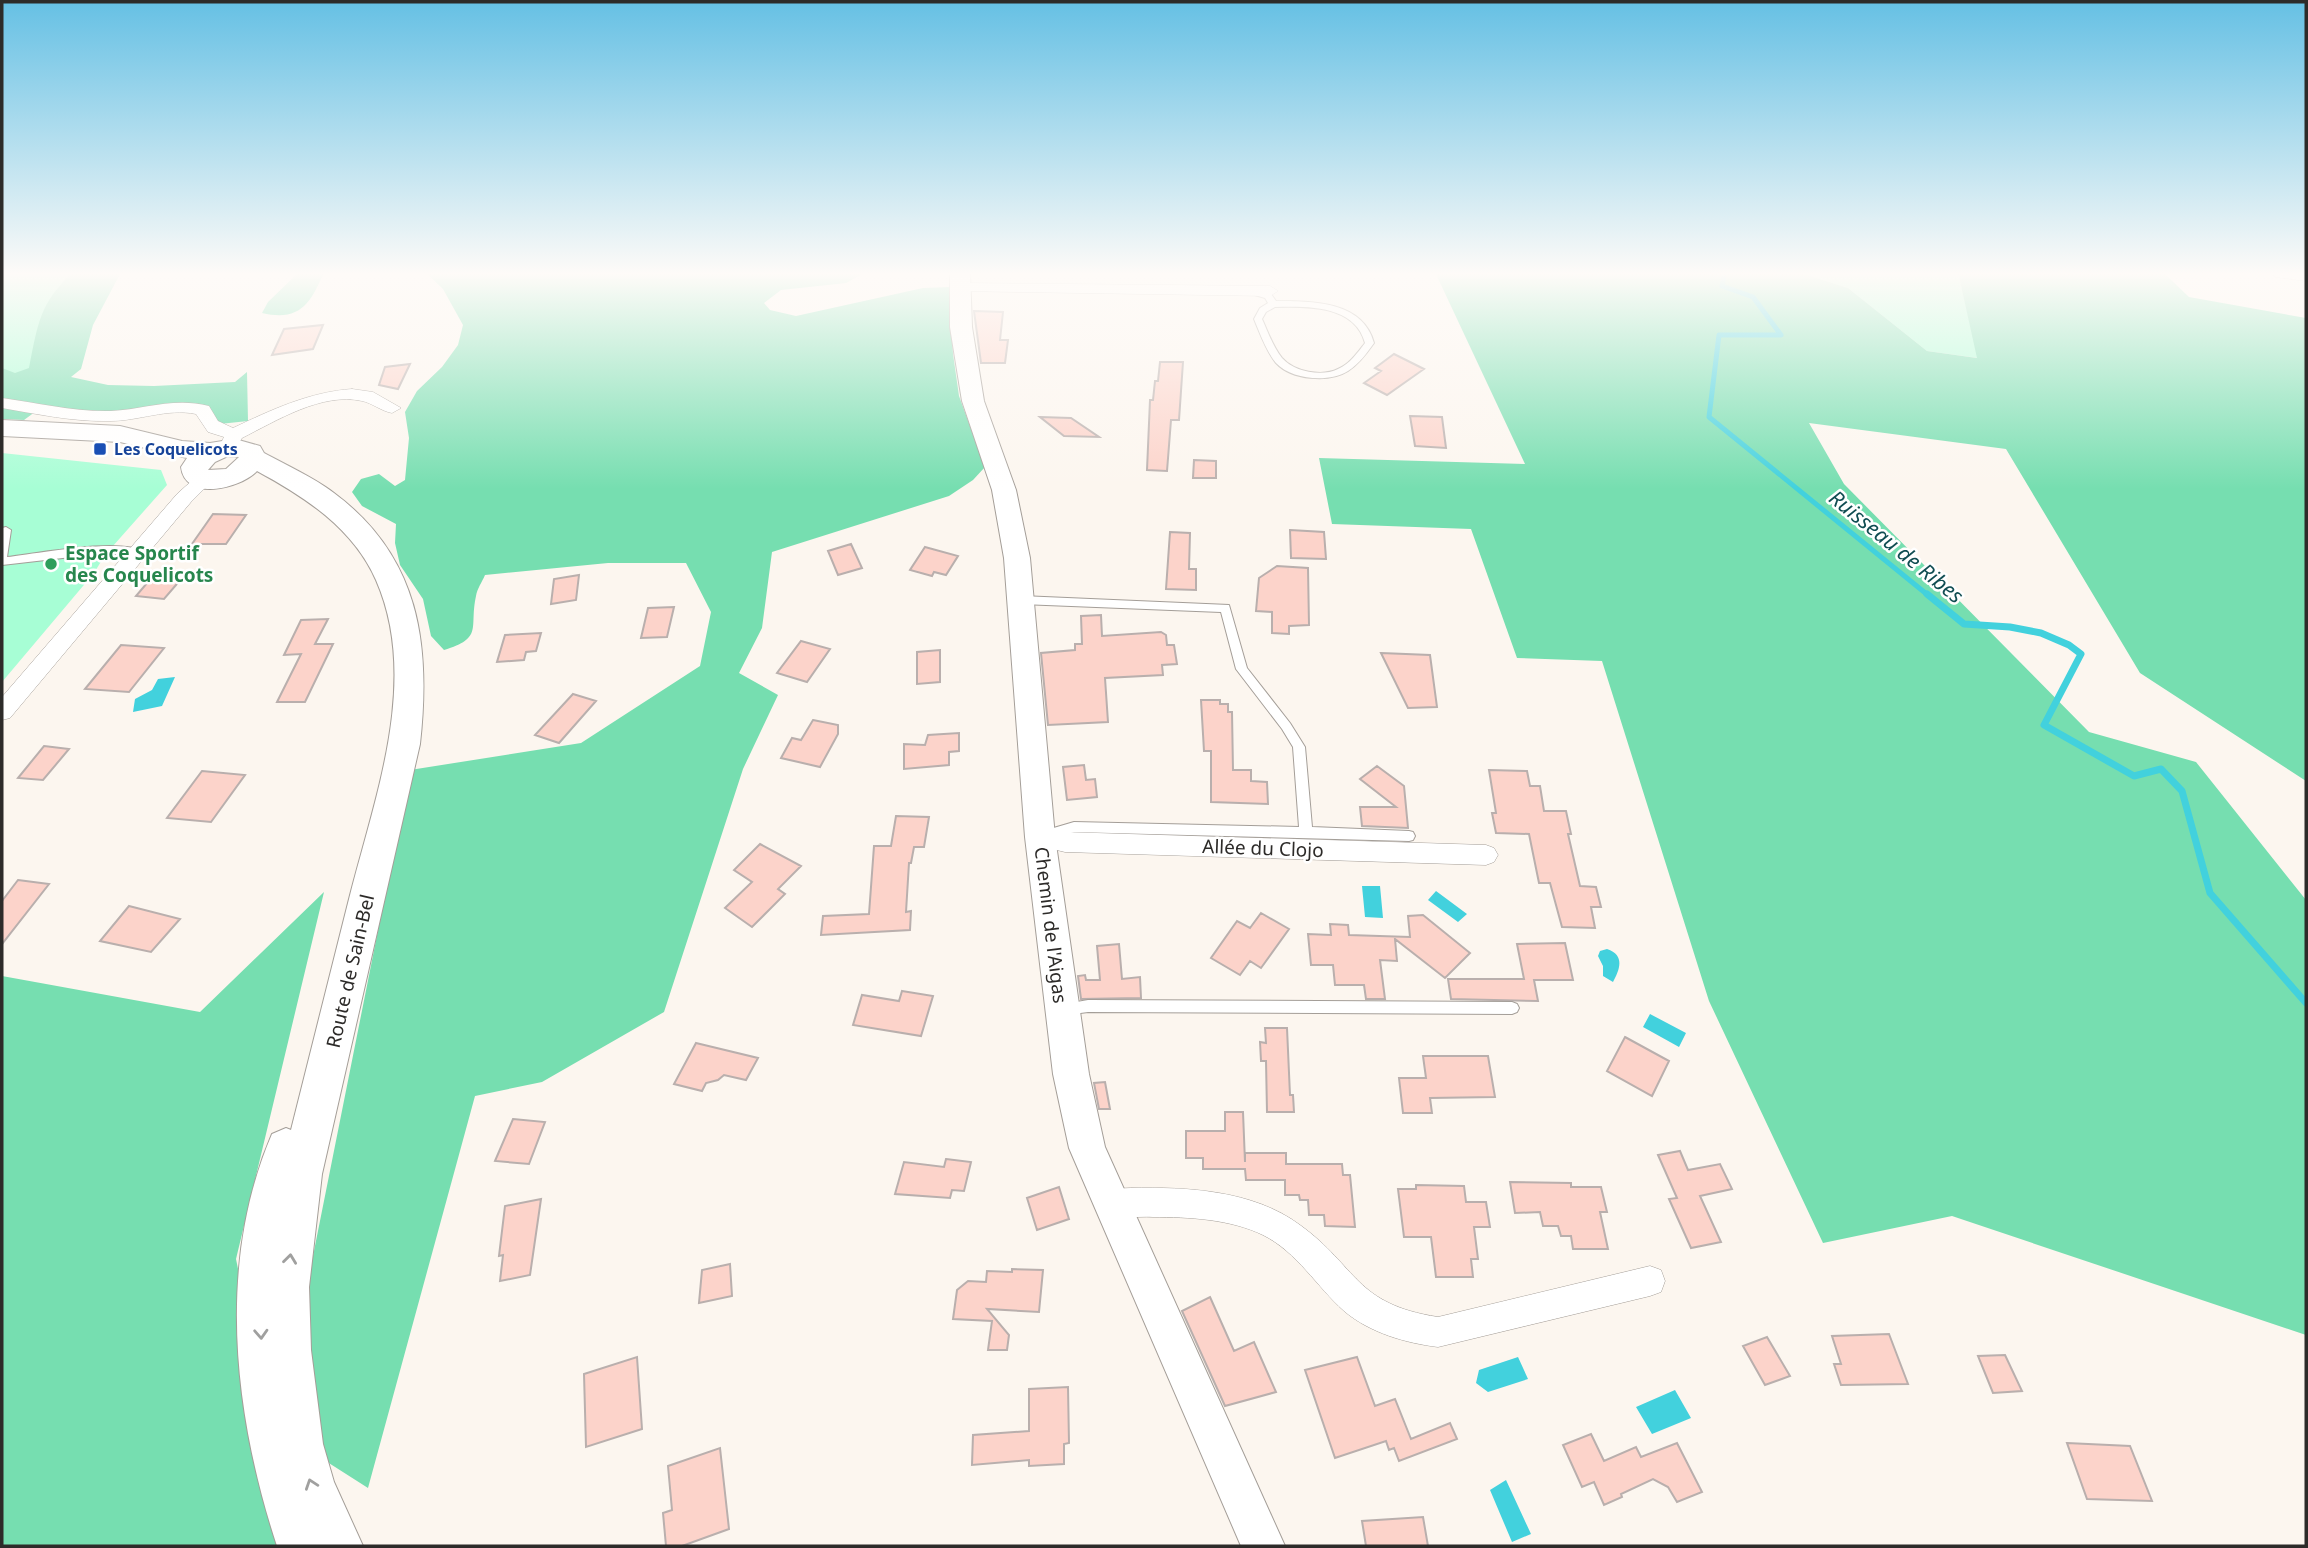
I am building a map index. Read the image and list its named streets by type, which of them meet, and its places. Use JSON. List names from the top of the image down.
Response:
{
  "streets": {
    "main road": ["Route de Sain-Bel"],
    "street": ["Allée du Clojo", "Chemin de l'Aigas"]
  },
  "crossings": [
    ["Allée du Clojo", "Chemin de l'Aigas"]
  ],
  "water": ["Ruisseau de Ribes"],
  "places": {
    "transit": ["Les Coquelicots"],
    "other": ["Espace Sportif des Coquelicots"]
  }
}
